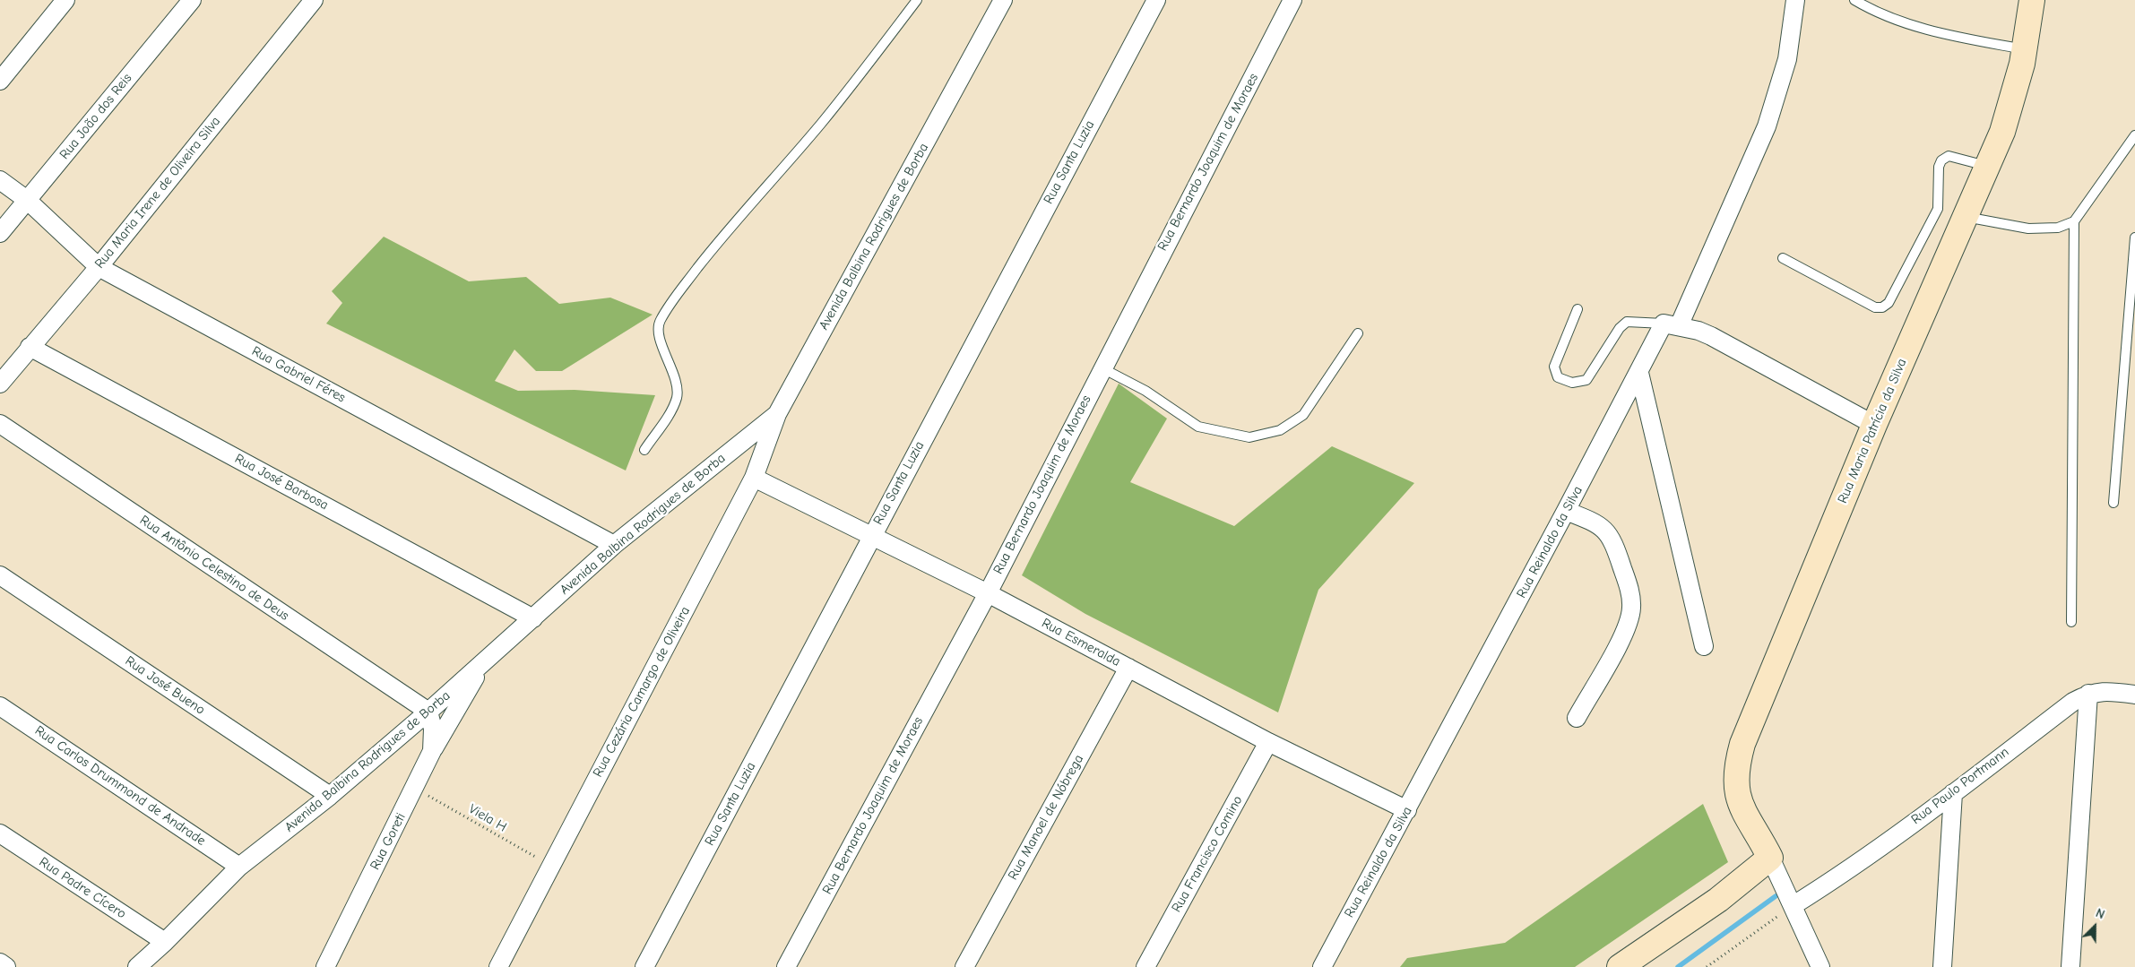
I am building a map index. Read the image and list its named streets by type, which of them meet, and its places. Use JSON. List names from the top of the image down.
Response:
{
  "streets": {
    "street": [
      "Rua João dos Reis",
      "Rua Santa Luzia",
      "Rua Bernardo Joaquim de Moraes",
      "Rua Maria Irene de Oliveira Silva",
      "Avenida Balbina Rodrigues de Borba",
      "Rua Gabriel Féres",
      "Rua Maria Patrícia da Silva",
      "Rua José Barbosa",
      "Rua Reinaldo da Silva",
      "Rua Antônio Celestino de Deus",
      "Rua Esmeralda",
      "Rua José Bueno",
      "Rua Cezária Camargo de Oliveira",
      "Rua Carlos Drummond de Andrade",
      "Rua Paulo Portmann",
      "Rua Manoel de Nóbrega",
      "Rua Goreti",
      "Rua Francisco Comino",
      "Rua Padre Cícero"
    ],
    "path": ["Viela H"]
  },
  "crossings": [
    ["Rua João dos Reis", "Rua Gabriel Féres"],
    ["Rua Santa Luzia", "Rua Esmeralda"],
    ["Rua Bernardo Joaquim de Moraes", "Rua Esmeralda"],
    ["Rua Maria Irene de Oliveira Silva", "Rua Gabriel Féres"],
    ["Rua Maria Irene de Oliveira Silva", "Rua José Barbosa"],
    ["Avenida Balbina Rodrigues de Borba", "Rua Gabriel Féres"],
    ["Avenida Balbina Rodrigues de Borba", "Rua José Barbosa"],
    ["Avenida Balbina Rodrigues de Borba", "Rua Antônio Celestino de Deus"],
    ["Avenida Balbina Rodrigues de Borba", "Rua José Bueno"],
    ["Avenida Balbina Rodrigues de Borba", "Rua Cezária Camargo de Oliveira"],
    ["Avenida Balbina Rodrigues de Borba", "Rua Carlos Drummond de Andrade"],
    ["Avenida Balbina Rodrigues de Borba", "Rua Goreti"],
    ["Avenida Balbina Rodrigues de Borba", "Rua Padre Cícero"],
    ["Rua Reinaldo da Silva", "Rua Esmeralda"],
    ["Rua Antônio Celestino de Deus", "Rua Goreti"],
    ["Rua Esmeralda", "Rua Cezária Camargo de Oliveira"],
    ["Rua Esmeralda", "Rua Manoel de Nóbrega"],
    ["Rua Esmeralda", "Rua Francisco Comino"],
    ["Rua Cezária Camargo de Oliveira", "Viela H"],
    ["Viela H", "Rua Goreti"]
  ],
  "north": "top right"
}
